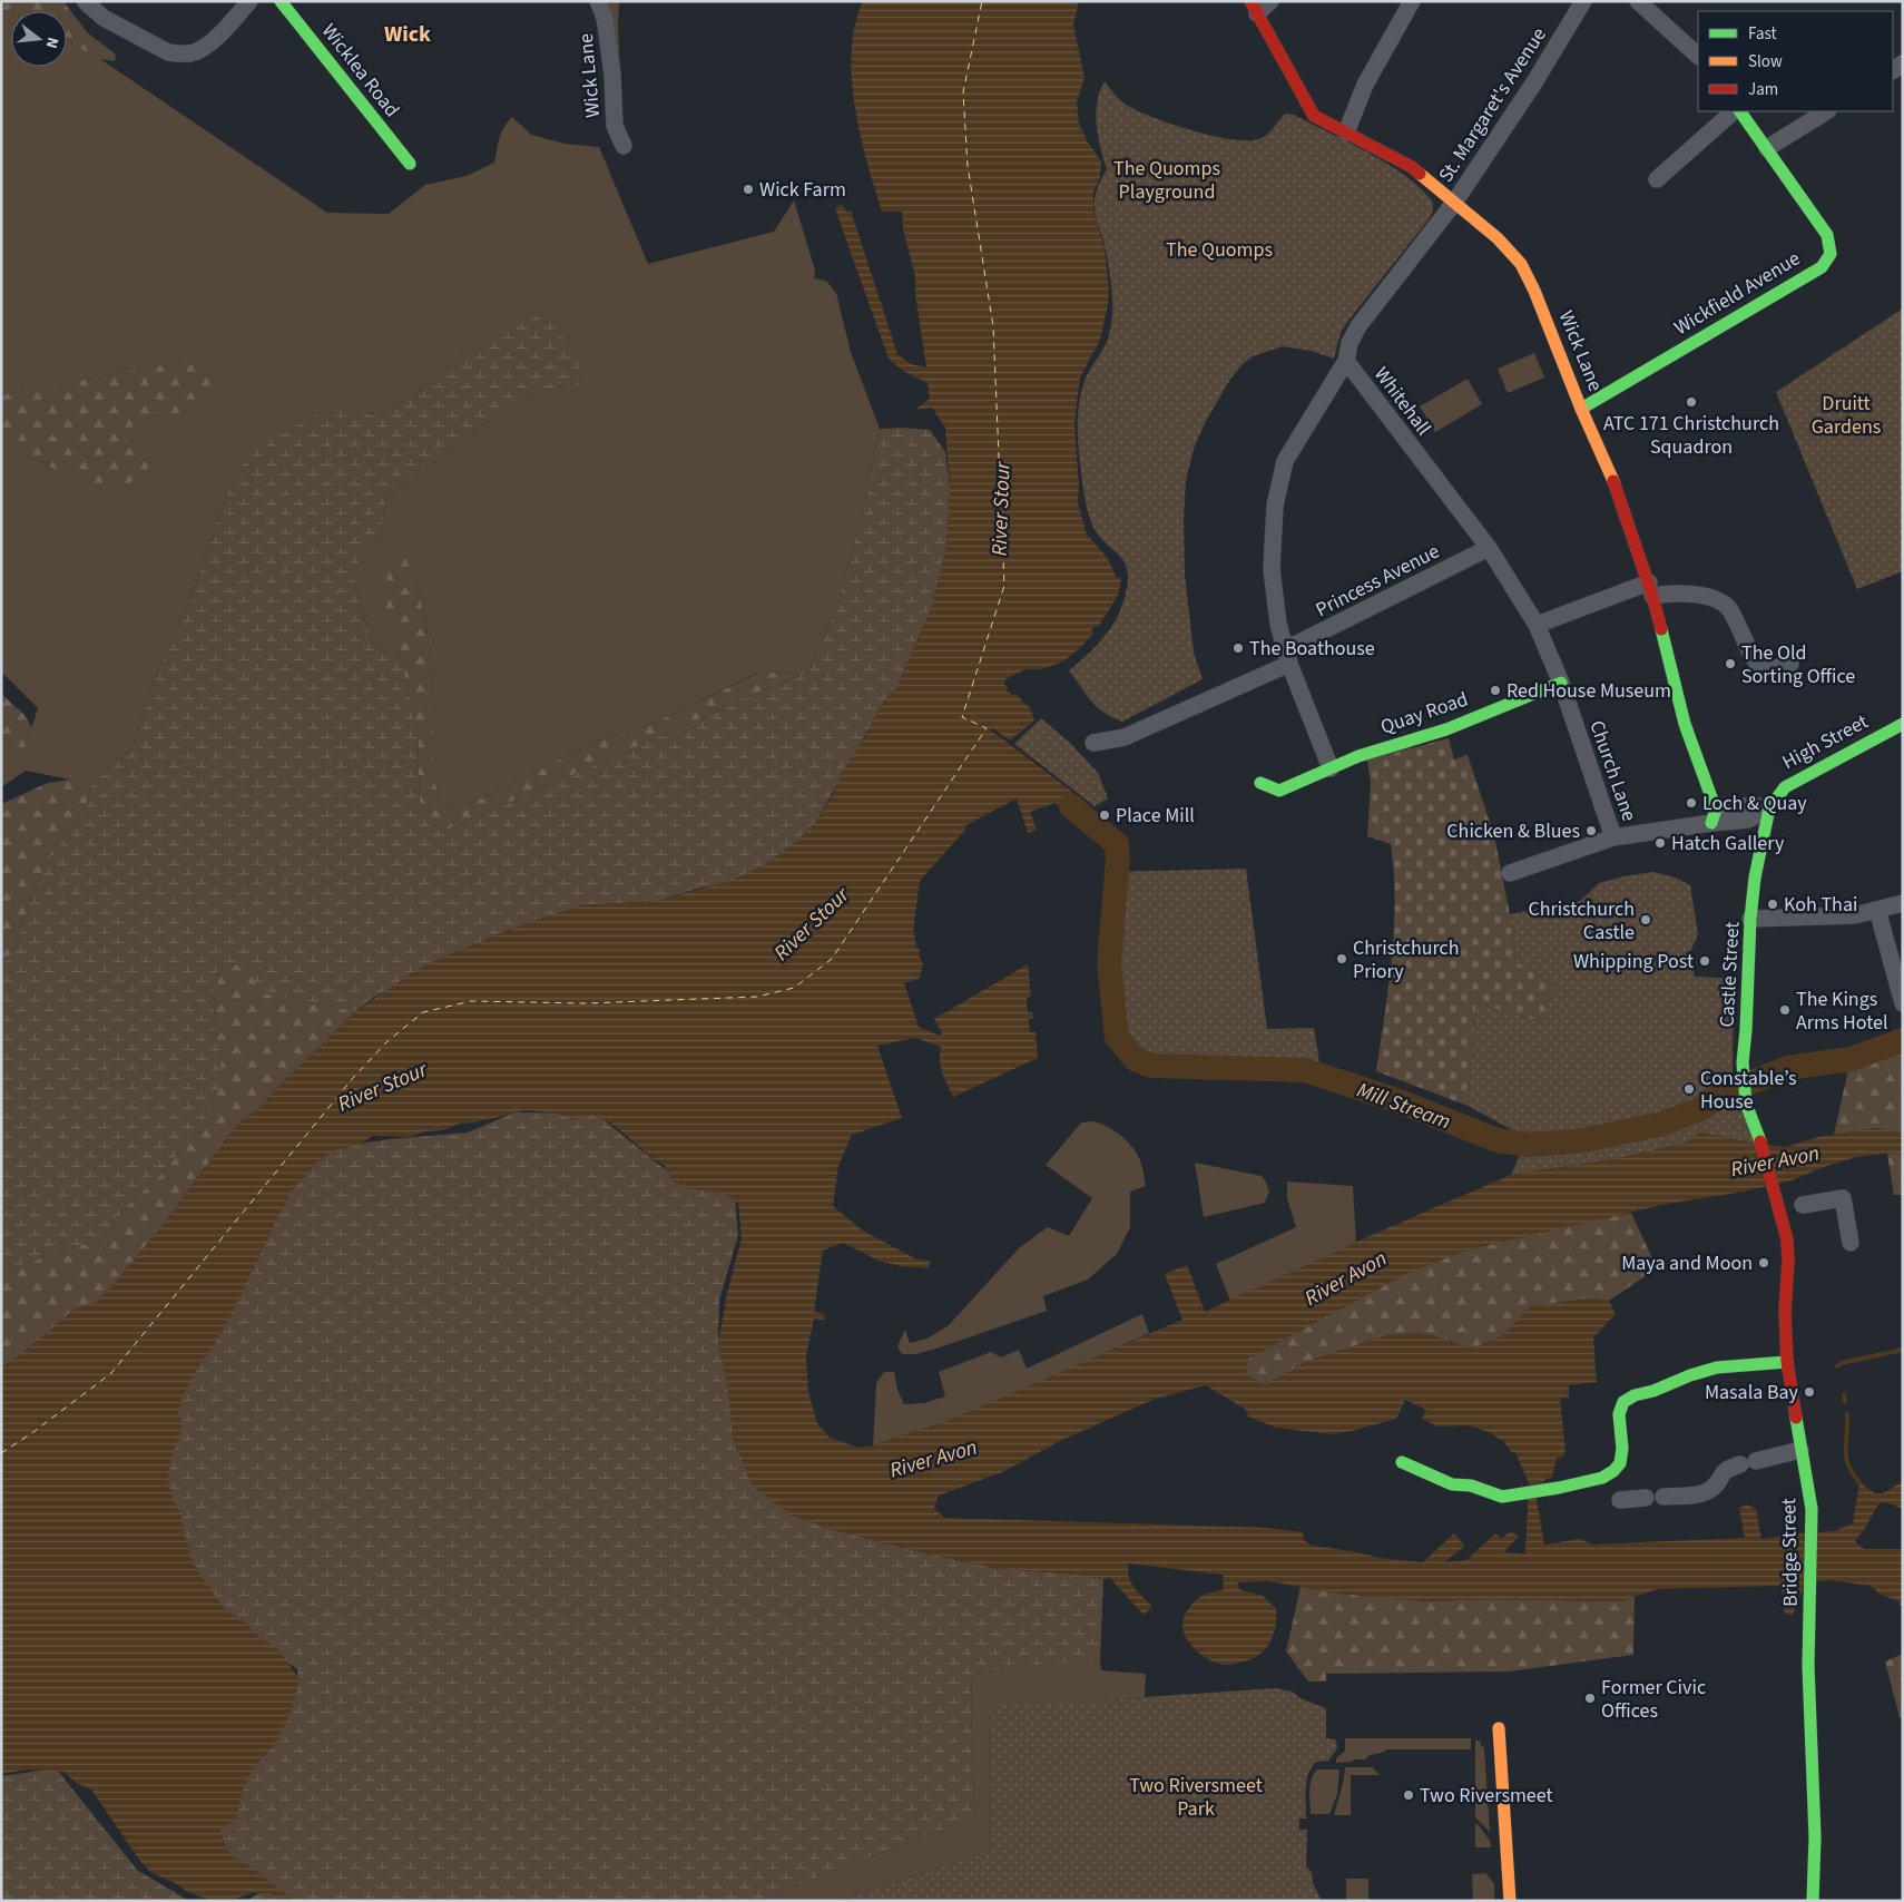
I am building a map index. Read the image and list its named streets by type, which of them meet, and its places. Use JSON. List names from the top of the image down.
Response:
{
  "streets": {
    "street": [
      "Wicklea Road",
      "Wick Lane",
      "St. Margaret's Avenue",
      "Wickfield Avenue",
      "Whitehall",
      "Princess Avenue",
      "Quay Road",
      "High Street",
      "Church Lane",
      "Castle Street",
      "Bridge Street"
    ]
  },
  "crossings": [
    ["Wick Lane", "St. Margaret's Avenue"],
    ["Wick Lane", "Wickfield Avenue"],
    ["Wick Lane", "Whitehall"],
    ["St. Margaret's Avenue", "Whitehall"],
    ["Whitehall", "Princess Avenue"],
    ["Whitehall", "Church Lane"],
    ["Quay Road", "Church Lane"],
    ["High Street", "Castle Street"],
    ["Castle Street", "Bridge Street"]
  ],
  "districts": ["Wick"],
  "water": ["River Stour", "Mill Stream", "River Avon"],
  "parks": [
    "The Quomps Playground",
    "The Quomps",
    "Druitt Gardens",
    "Two Riversmeet Park"
  ],
  "places": [
    "Wick Farm",
    "ATC 171 Christchurch Squadron",
    "The Boathouse",
    "The Old Sorting Office",
    "Red House Museum",
    "Loch & Quay",
    "Place Mill",
    "Chicken & Blues",
    "Hatch Gallery",
    "Koh Thai",
    "Christchurch Castle",
    "Christchurch Priory",
    "Whipping Post",
    "The Kings Arms Hotel",
    "Constable’s House",
    "Maya and Moon",
    "Masala Bay",
    "Former Civic Offices",
    "Two Riversmeet"
  ],
  "legend": ["Fast", "Slow", "Jam"],
  "north": "right"
}
